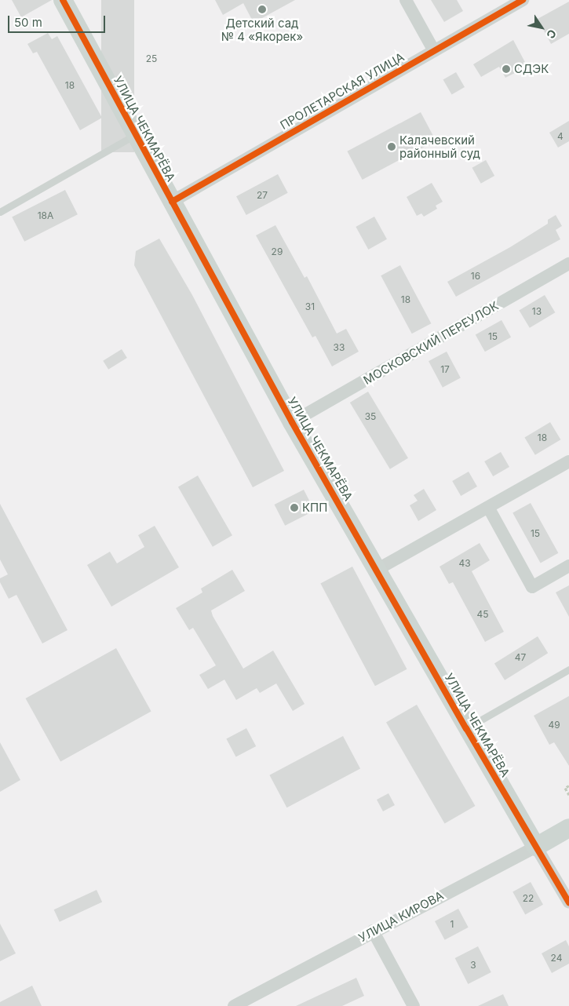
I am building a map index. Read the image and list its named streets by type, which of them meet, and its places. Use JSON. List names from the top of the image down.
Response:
{
  "streets": {
    "street": [
      "ПРОЛЕТАРСКАЯ УЛИЦА",
      "УЛИЦА ЧЕКМАРЁВА",
      "МОСКОВСКИЙ ПЕРЕУЛОК",
      "УЛИЦА КИРОВА"
    ]
  },
  "crossings": [
    ["ПРОЛЕТАРСКАЯ УЛИЦА", "УЛИЦА ЧЕКМАРЁВА"],
    ["УЛИЦА ЧЕКМАРЁВА", "МОСКОВСКИЙ ПЕРЕУЛОК"],
    ["УЛИЦА ЧЕКМАРЁВА", "УЛИЦА КИРОВА"]
  ],
  "places": [
    "Детский сад № 4 «Якорек»",
    "СДЭК",
    "Калачевский районный суд",
    "КПП"
  ],
  "house_numbers": [
    "25",
    "18",
    "4",
    "27",
    "18А",
    "29",
    "16",
    "18",
    "31",
    "13",
    "15",
    "33",
    "17",
    "35",
    "18",
    "15",
    "43",
    "45",
    "47",
    "49",
    "22",
    "1",
    "24",
    "3"
  ],
  "scale_bar": "50 m",
  "north": "bottom right"
}
